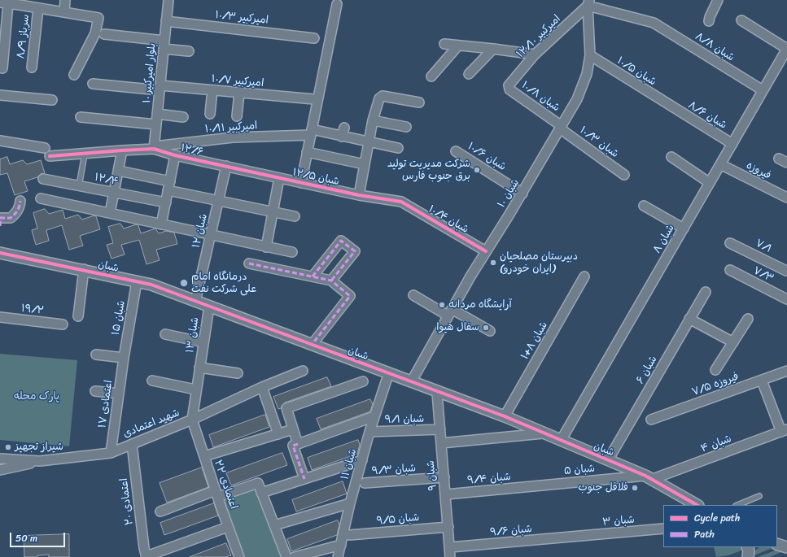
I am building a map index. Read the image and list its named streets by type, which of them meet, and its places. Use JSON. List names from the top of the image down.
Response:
{
  "streets": {
    "street": [
      "۱۰/۳ امیرکبیر",
      "۸/۹ سرباز",
      "۱۲/۱۰ امیرکبیر",
      "۸/۸ شبان",
      "۱۰/۵ شبان",
      "۱۰ بلوار امیرکبیر",
      "۱۰/۷ امیرکبیر",
      "۱۰/۸ شبان",
      "۸/۶ شبان",
      "۱۰/۱۱ امیرکبیر",
      "۱۰/۳ شبان",
      "۱۲/۶",
      "۱۰/۶ شبان",
      "فیروزه",
      "۱۲/۵ شبان",
      "۱۲/۴",
      "۱۰ شبان",
      "۱۰/۴ شبان",
      "۱۲ شبان",
      "۸ شبان",
      "۷/۱",
      "شبان",
      "۷/۳",
      "۱۹/۲",
      "۱۵ شبان",
      "۱۳ شبان",
      "۱+۸ شبان",
      "۶ شبان",
      "۷/۵ فیروزه",
      "۱۷ اعتمادی",
      "۹/۱ شبان",
      "شهید اعتمادی",
      "۴ شبان",
      "۱۱ شبان",
      "۹/۳ شبان",
      "۵ شبان",
      "۹ شبان",
      "۹/۴ شبان",
      "۲۲ اعتمادی",
      "۲۰ اعتمادی",
      "۹/۵ شبان",
      "۳ شبان",
      "۹/۶ شبان"
    ]
  },
  "crossings": [
    ["۱۰/۳ امیرکبیر", "۱۰ بلوار امیرکبیر"],
    ["۱۲/۱۰ امیرکبیر", "۸/۸ شبان"],
    ["۱۲/۱۰ امیرکبیر", "۱۰/۸ شبان"],
    ["۱۲/۱۰ امیرکبیر", "۱۰ شبان"],
    ["۸/۸ شبان", "۱۰ شبان"],
    ["۸/۸ شبان", "۸ شبان"],
    ["۱۰/۵ شبان", "۸/۶ شبان"],
    ["۱۰/۵ شبان", "۱۰ شبان"],
    ["۱۰ بلوار امیرکبیر", "۱۰/۷ امیرکبیر"],
    ["۱۰ بلوار امیرکبیر", "۱۰/۱۱ امیرکبیر"],
    ["۱۰ بلوار امیرکبیر", "۱۲/۶"],
    ["۱۰/۸ شبان", "۱۰/۳ شبان"],
    ["۱۰/۸ شبان", "۱۰ شبان"],
    ["۸/۶ شبان", "۸ شبان"],
    ["۱۰/۱۱ امیرکبیر", "۱۲/۶"],
    ["۱۰/۳ شبان", "۱۰ شبان"],
    ["۱۲/۶", "۱۲/۵ شبان"],
    ["۱۲/۶", "۱۲ شبان"],
    ["۱۰/۶ شبان", "۱۰ شبان"],
    ["فیروزه", "۸ شبان"],
    ["۱۲/۵ شبان", "۱۰/۴ شبان"],
    ["۱۲/۵ شبان", "۱۲ شبان"],
    ["۱۰ شبان", "۱۰/۴ شبان"],
    ["۱۰ شبان", "شبان"],
    ["۱۲ شبان", "شبان"],
    ["۸ شبان", "شبان"],
    ["شبان", "۱۵ شبان"],
    ["شبان", "۱۳ شبان"],
    ["شبان", "۱+۸ شبان"],
    ["شبان", "۶ شبان"],
    ["شبان", "۴ شبان"],
    ["شبان", "۵ شبان"],
    ["شبان", "۹ شبان"],
    ["۱۵ شبان", "۱۷ اعتمادی"],
    ["۱۳ شبان", "شهید اعتمادی"],
    ["۱۳ شبان", "۲۲ اعتمادی"],
    ["۱۷ اعتمادی", "شهید اعتمادی"],
    ["۹/۱ شبان", "۱۱ شبان"],
    ["۹/۱ شبان", "۹ شبان"],
    ["شهید اعتمادی", "۲۲ اعتمادی"],
    ["شهید اعتمادی", "۲۰ اعتمادی"],
    ["۴ شبان", "۵ شبان"],
    ["۹/۳ شبان", "۹ شبان"],
    ["۵ شبان", "۹/۴ شبان"],
    ["۹ شبان", "۹/۴ شبان"],
    ["۹ شبان", "۹/۵ شبان"],
    ["۹ شبان", "۹/۶ شبان"],
    ["۳ شبان", "۹/۶ شبان"]
  ],
  "parks": ["پارک محله"],
  "places": [
    "شرکت مدیریت تولید برق جنوب فارس",
    "دبیرستان مصلحیان (ایران خودرو)",
    "درمانگاه امام علی شرکت نفت",
    "آرایشگاه مردانه",
    "سفال هیوا",
    "شیراز تجهیز",
    "فلافل جنوب"
  ],
  "legend": ["Cycle path", "Path"],
  "scale_bar": "50 m"
}
